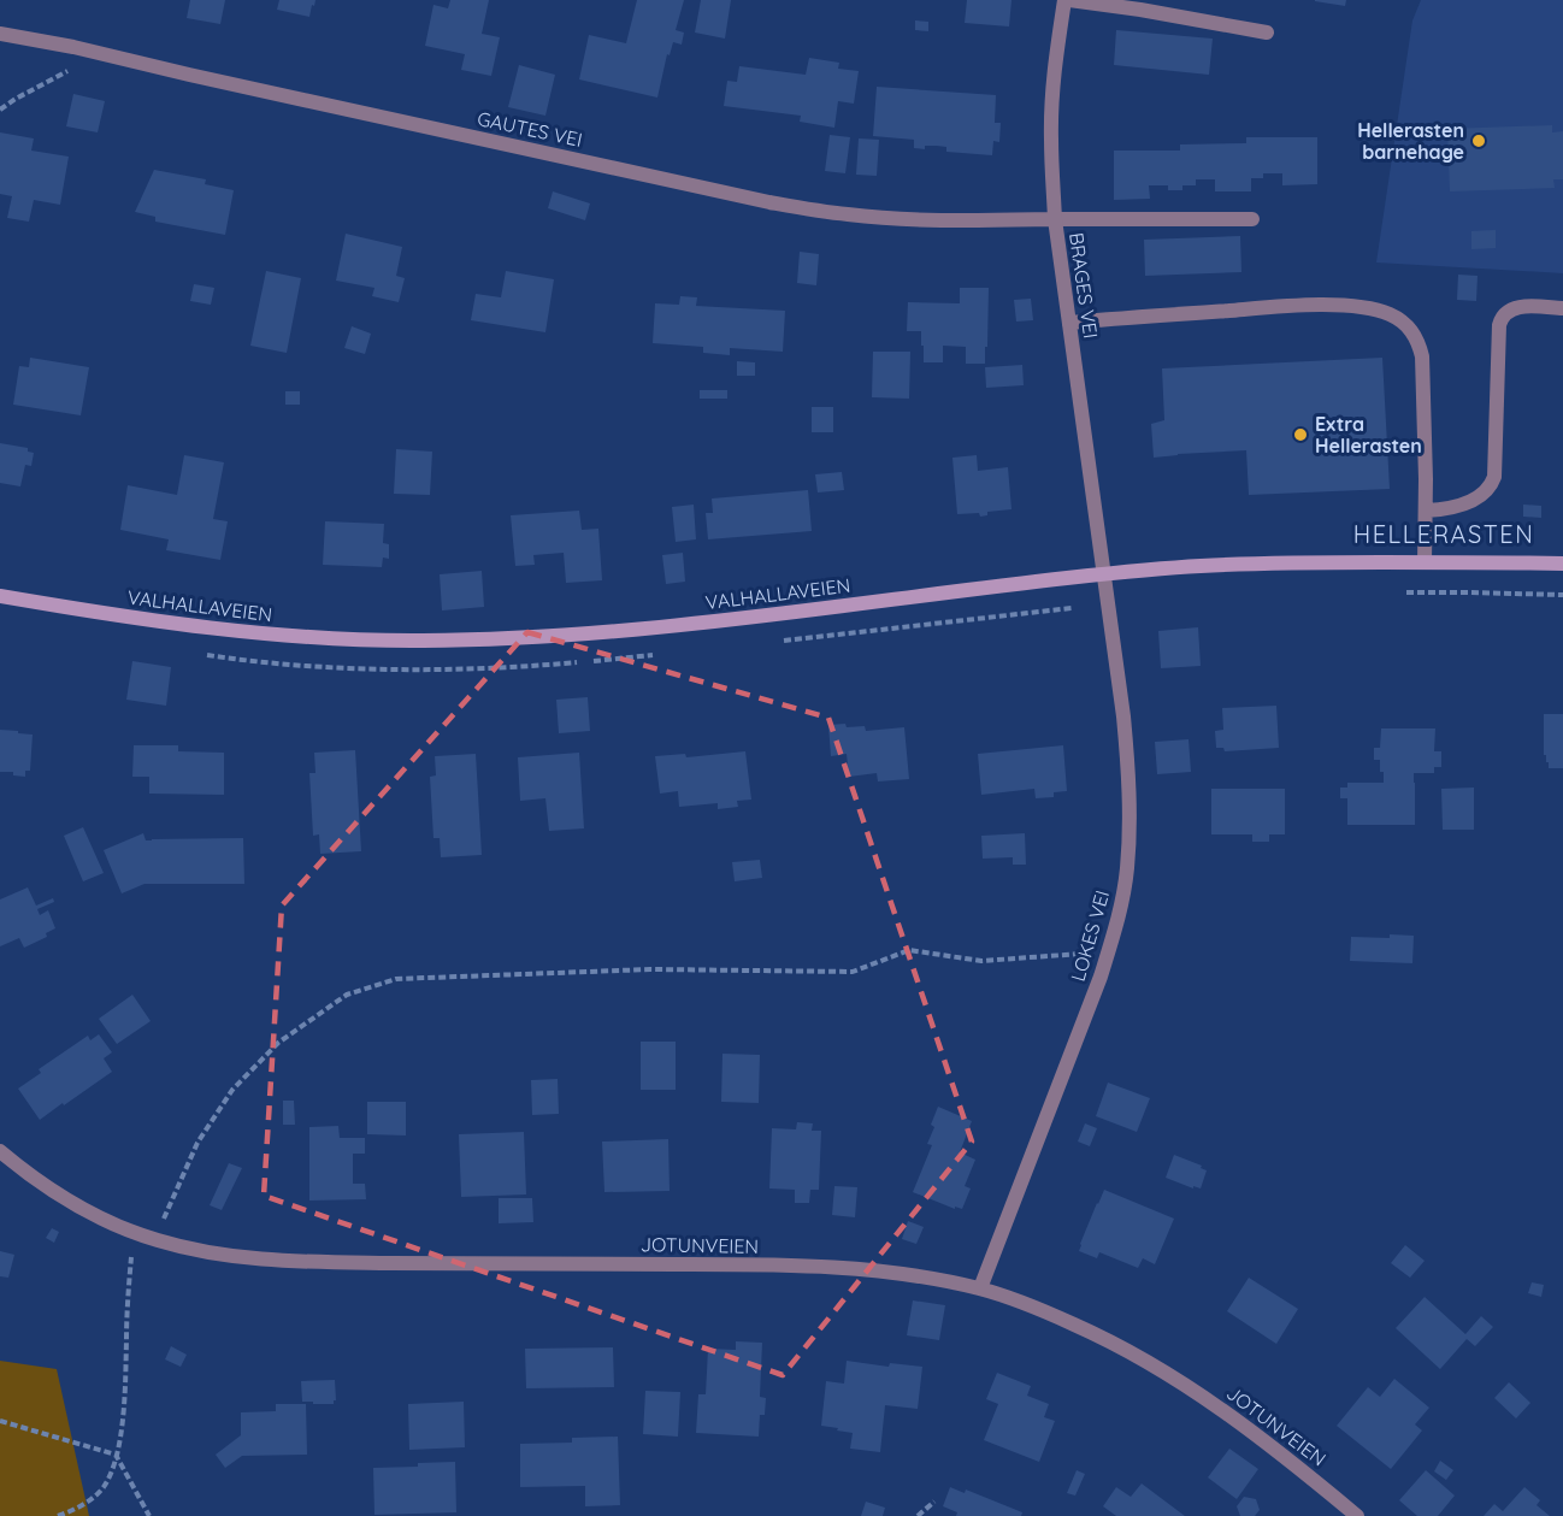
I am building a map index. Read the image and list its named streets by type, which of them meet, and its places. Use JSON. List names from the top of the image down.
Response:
{
  "streets": {
    "street": [
      "GAUTES VEI",
      "BRAGES VEI",
      "VALHALLAVEIEN",
      "LOKES VEI",
      "JOTUNVEIEN"
    ]
  },
  "crossings": [
    ["GAUTES VEI", "BRAGES VEI"],
    ["BRAGES VEI", "VALHALLAVEIEN"],
    ["BRAGES VEI", "LOKES VEI"],
    ["VALHALLAVEIEN", "LOKES VEI"],
    ["LOKES VEI", "JOTUNVEIEN"]
  ],
  "districts": ["HELLERASTEN"],
  "places": ["Hellerasten barnehage", "Extra Hellerasten"]
}
